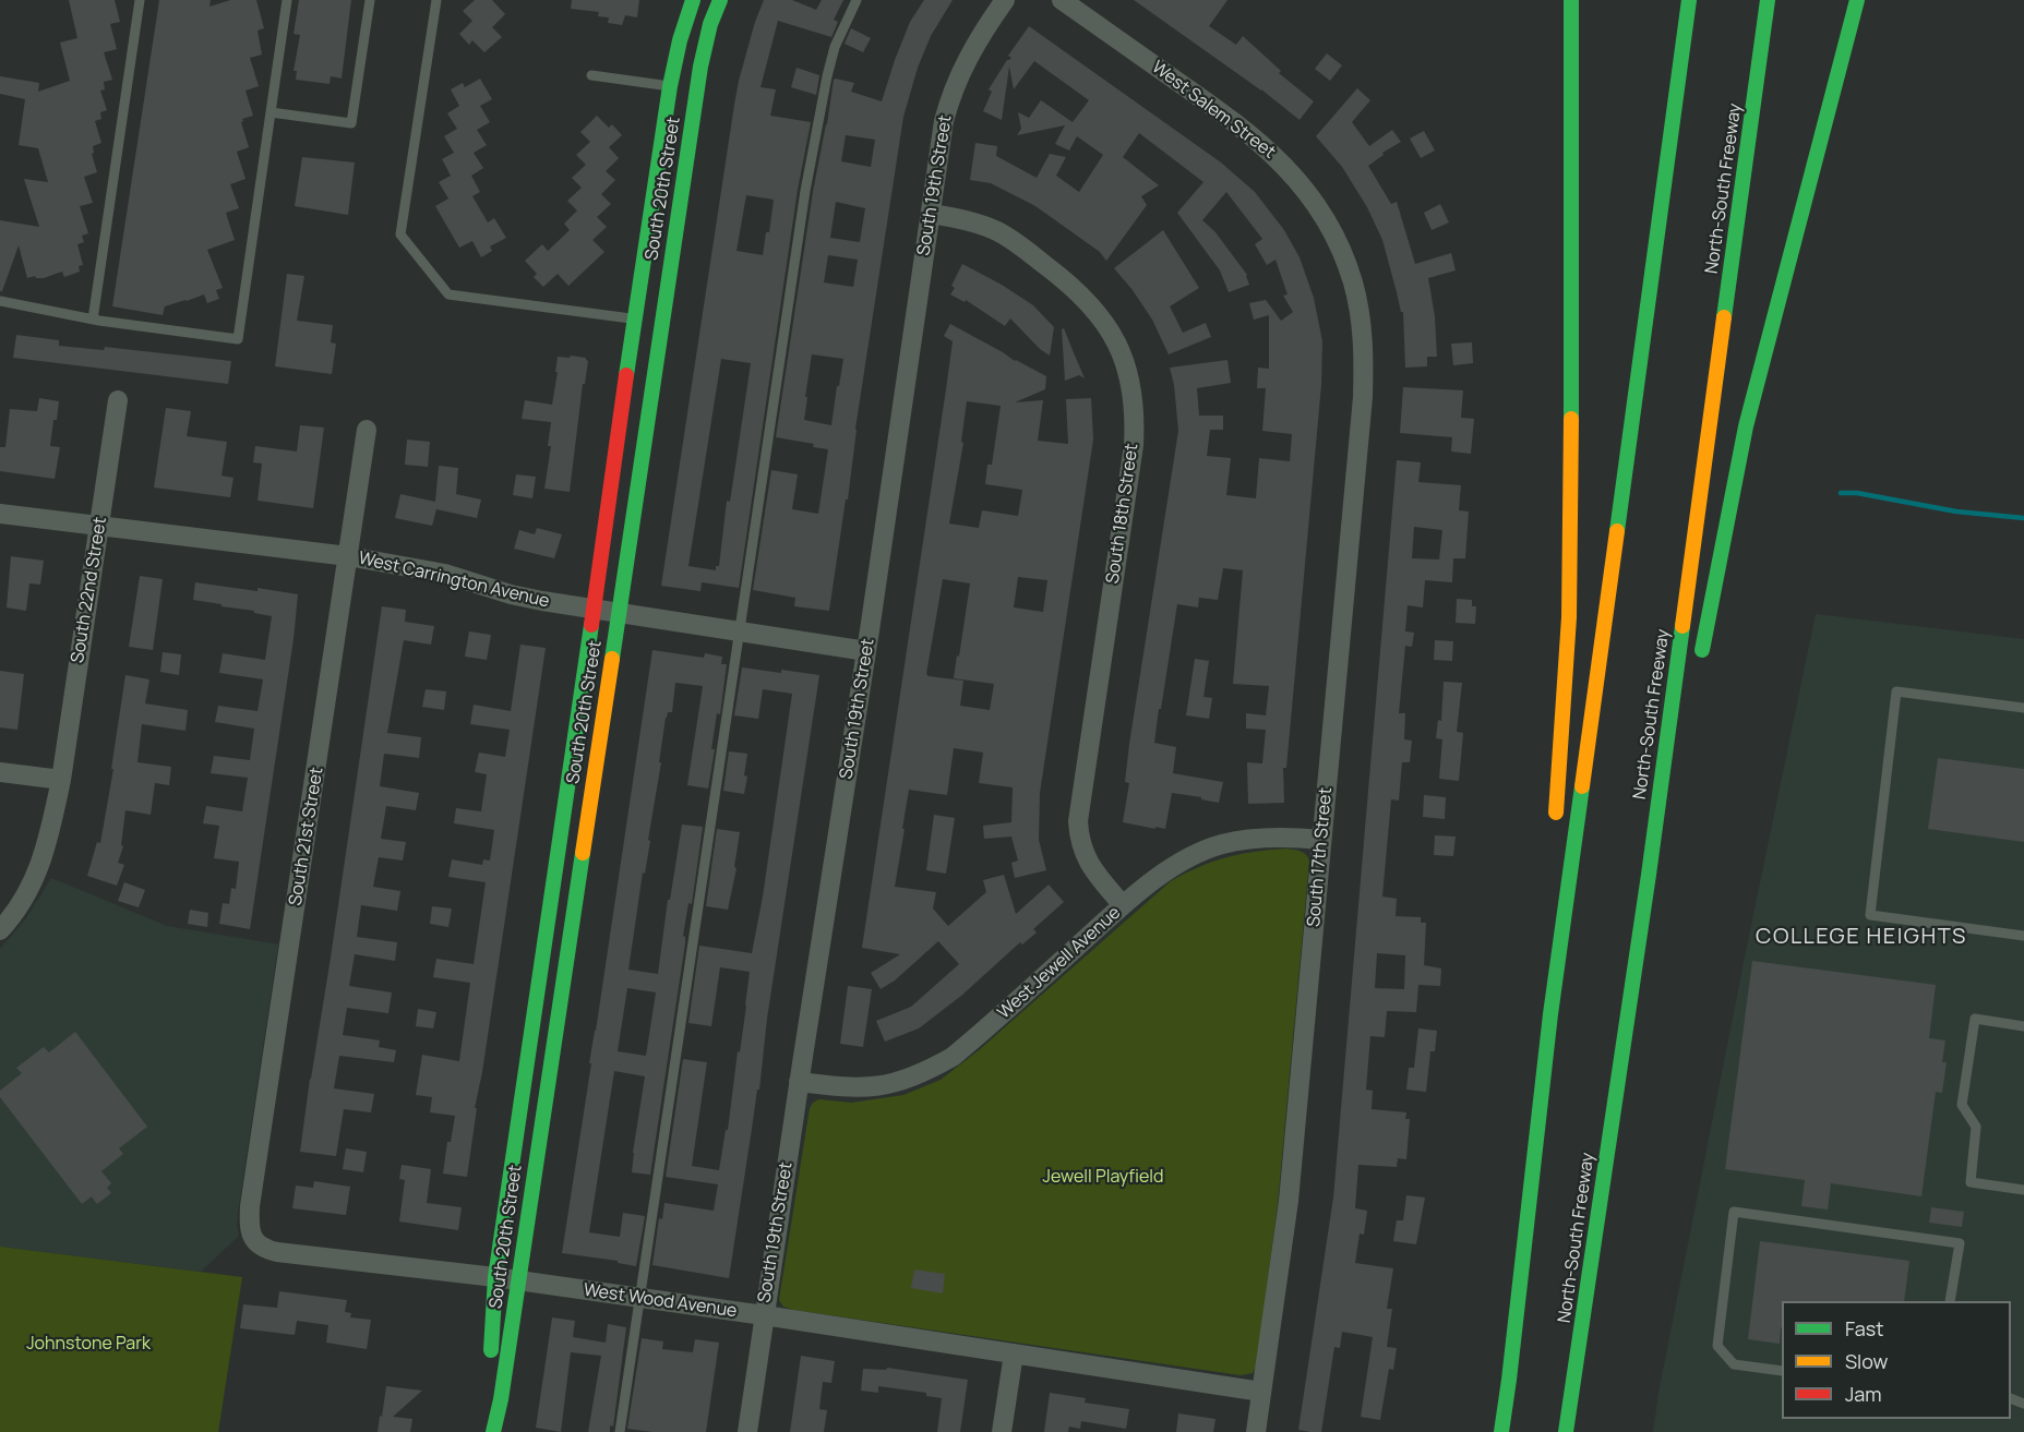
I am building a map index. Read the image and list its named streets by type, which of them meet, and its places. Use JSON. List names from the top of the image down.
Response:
{
  "streets": {
    "main road": ["South 20th Street", "North-South Freeway"],
    "street": [
      "West Salem Street",
      "South 19th Street",
      "South 18th Street",
      "West Carrington Avenue",
      "South 22nd Street",
      "South 21st Street",
      "South 17th Street",
      "West Jewell Avenue",
      "West Wood Avenue"
    ]
  },
  "crossings": [
    ["West Salem Street", "South 17th Street"],
    ["South 19th Street", "South 18th Street"],
    ["South 19th Street", "West Carrington Avenue"],
    ["South 19th Street", "West Jewell Avenue"],
    ["South 19th Street", "West Wood Avenue"],
    ["South 20th Street", "West Carrington Avenue"],
    ["South 20th Street", "West Wood Avenue"],
    ["South 18th Street", "West Jewell Avenue"],
    ["West Carrington Avenue", "South 22nd Street"],
    ["West Carrington Avenue", "South 21st Street"],
    ["South 21st Street", "West Wood Avenue"],
    ["South 17th Street", "West Jewell Avenue"],
    ["South 17th Street", "West Wood Avenue"]
  ],
  "districts": ["COLLEGE HEIGHTS"],
  "parks": ["Jewell Playfield", "Johnstone Park"],
  "legend": ["Fast", "Slow", "Jam"]
}
